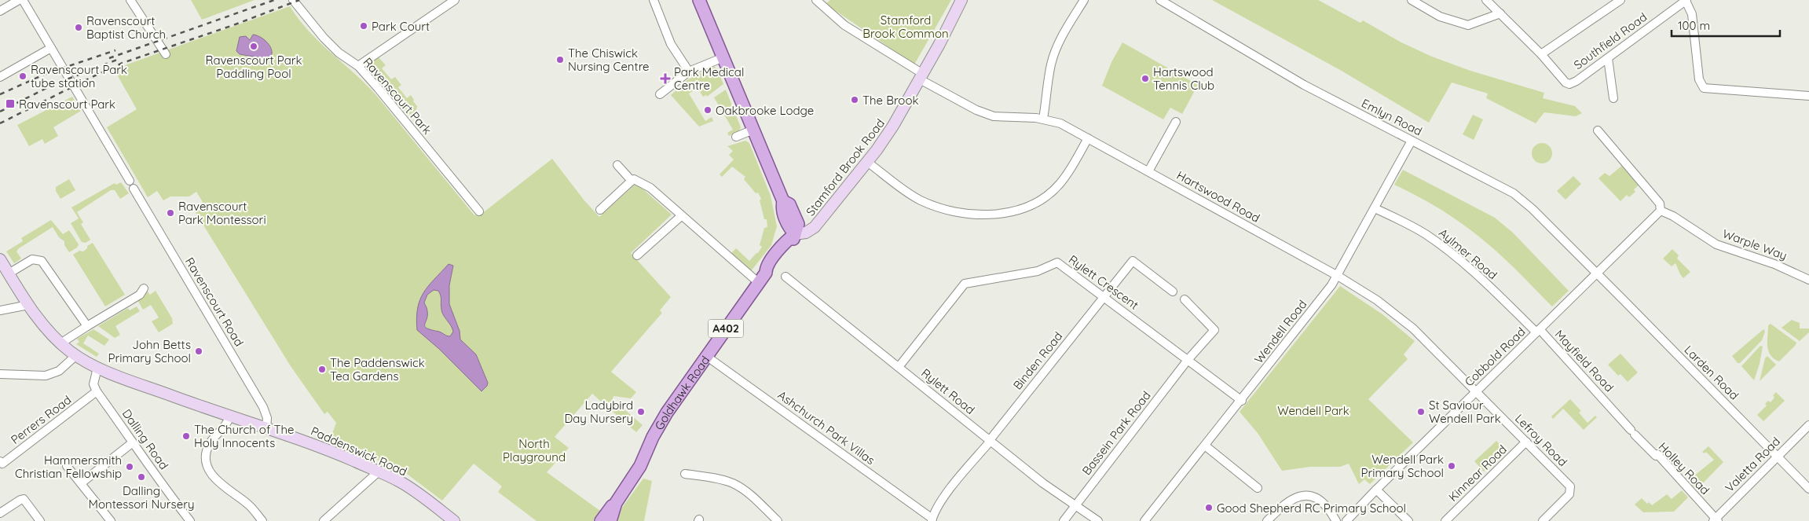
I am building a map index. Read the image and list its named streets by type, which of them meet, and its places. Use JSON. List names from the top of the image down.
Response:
{
  "streets": {
    "main road": [
      "Stamford Brook Road",
      "A402",
      "Goldhawk Road",
      "Paddenswick Road"
    ],
    "street": [
      "Southfield Road",
      "Ravenscourt Park",
      "Emlyn Road",
      "Hartswood Road",
      "Warple Way",
      "Aylmer Road",
      "Rylett Crescent",
      "Ravenscourt Road",
      "Wendell Road",
      "Cobbold Road",
      "Binden Road",
      "Mayfield Road",
      "Larden Road",
      "Rylett Road",
      "Perrers Road",
      "Ashchurch Park Villas",
      "Bassein Park Road",
      "Dalling Road",
      "Lefroy Road",
      "Valetta Road",
      "Holley Road",
      "Kinnear Road"
    ]
  },
  "crossings": [
    ["Emlyn Road", "Wendell Road"],
    ["Emlyn Road", "Cobbold Road"],
    ["Emlyn Road", "Larden Road"],
    ["Stamford Brook Road", "Hartswood Road"],
    ["Stamford Brook Road", "Goldhawk Road"],
    ["Hartswood Road", "Wendell Road"],
    ["Hartswood Road", "Cobbold Road"],
    ["Hartswood Road", "Lefroy Road"],
    ["Warple Way", "Cobbold Road"],
    ["Aylmer Road", "Wendell Road"],
    ["Aylmer Road", "Cobbold Road"],
    ["Aylmer Road", "Mayfield Road"],
    ["Rylett Crescent", "Wendell Road"],
    ["Rylett Crescent", "Binden Road"],
    ["Rylett Crescent", "Rylett Road"],
    ["Rylett Crescent", "Bassein Park Road"],
    ["Ravenscourt Road", "Paddenswick Road"],
    ["Cobbold Road", "Mayfield Road"],
    ["Cobbold Road", "Larden Road"],
    ["Cobbold Road", "Lefroy Road"],
    ["Binden Road", "Rylett Road"],
    ["Binden Road", "Ashchurch Park Villas"],
    ["Mayfield Road", "Holley Road"],
    ["Larden Road", "Valetta Road"],
    ["Rylett Road", "Bassein Park Road"],
    ["Goldhawk Road", "Ashchurch Park Villas"],
    ["Perrers Road", "Dalling Road"],
    ["Lefroy Road", "Kinnear Road"],
    ["Valetta Road", "Holley Road"]
  ],
  "parks": ["Stamford Brook Common", "Wendell Park", "North Playground"],
  "places": {
    "other": [
      "Park Court",
      "Ravenscourt Baptist Church",
      "Ravenscourt Park Paddling Pool",
      "The Chiswick Nursing Centre",
      "Ravenscourt Park tube station",
      "Hartswood Tennis Club",
      "The Brook",
      "Oakbrooke Lodge",
      "Ravenscourt Park Montessori",
      "John Betts Primary School",
      "The Paddenswick Tea Gardens",
      "Ladybird Day Nursery",
      "St Saviour Wendell Park",
      "The Church of The Holy Innocents",
      "Wendell Park Primary School",
      "Hammersmith Christian Fellowship",
      "Dalling Montessori Nursery",
      "Good Shepherd RC Primary School"
    ],
    "health": ["Park Medical Centre"],
    "transit": ["Ravenscourt Park"]
  },
  "scale_bar": "100 m"
}
